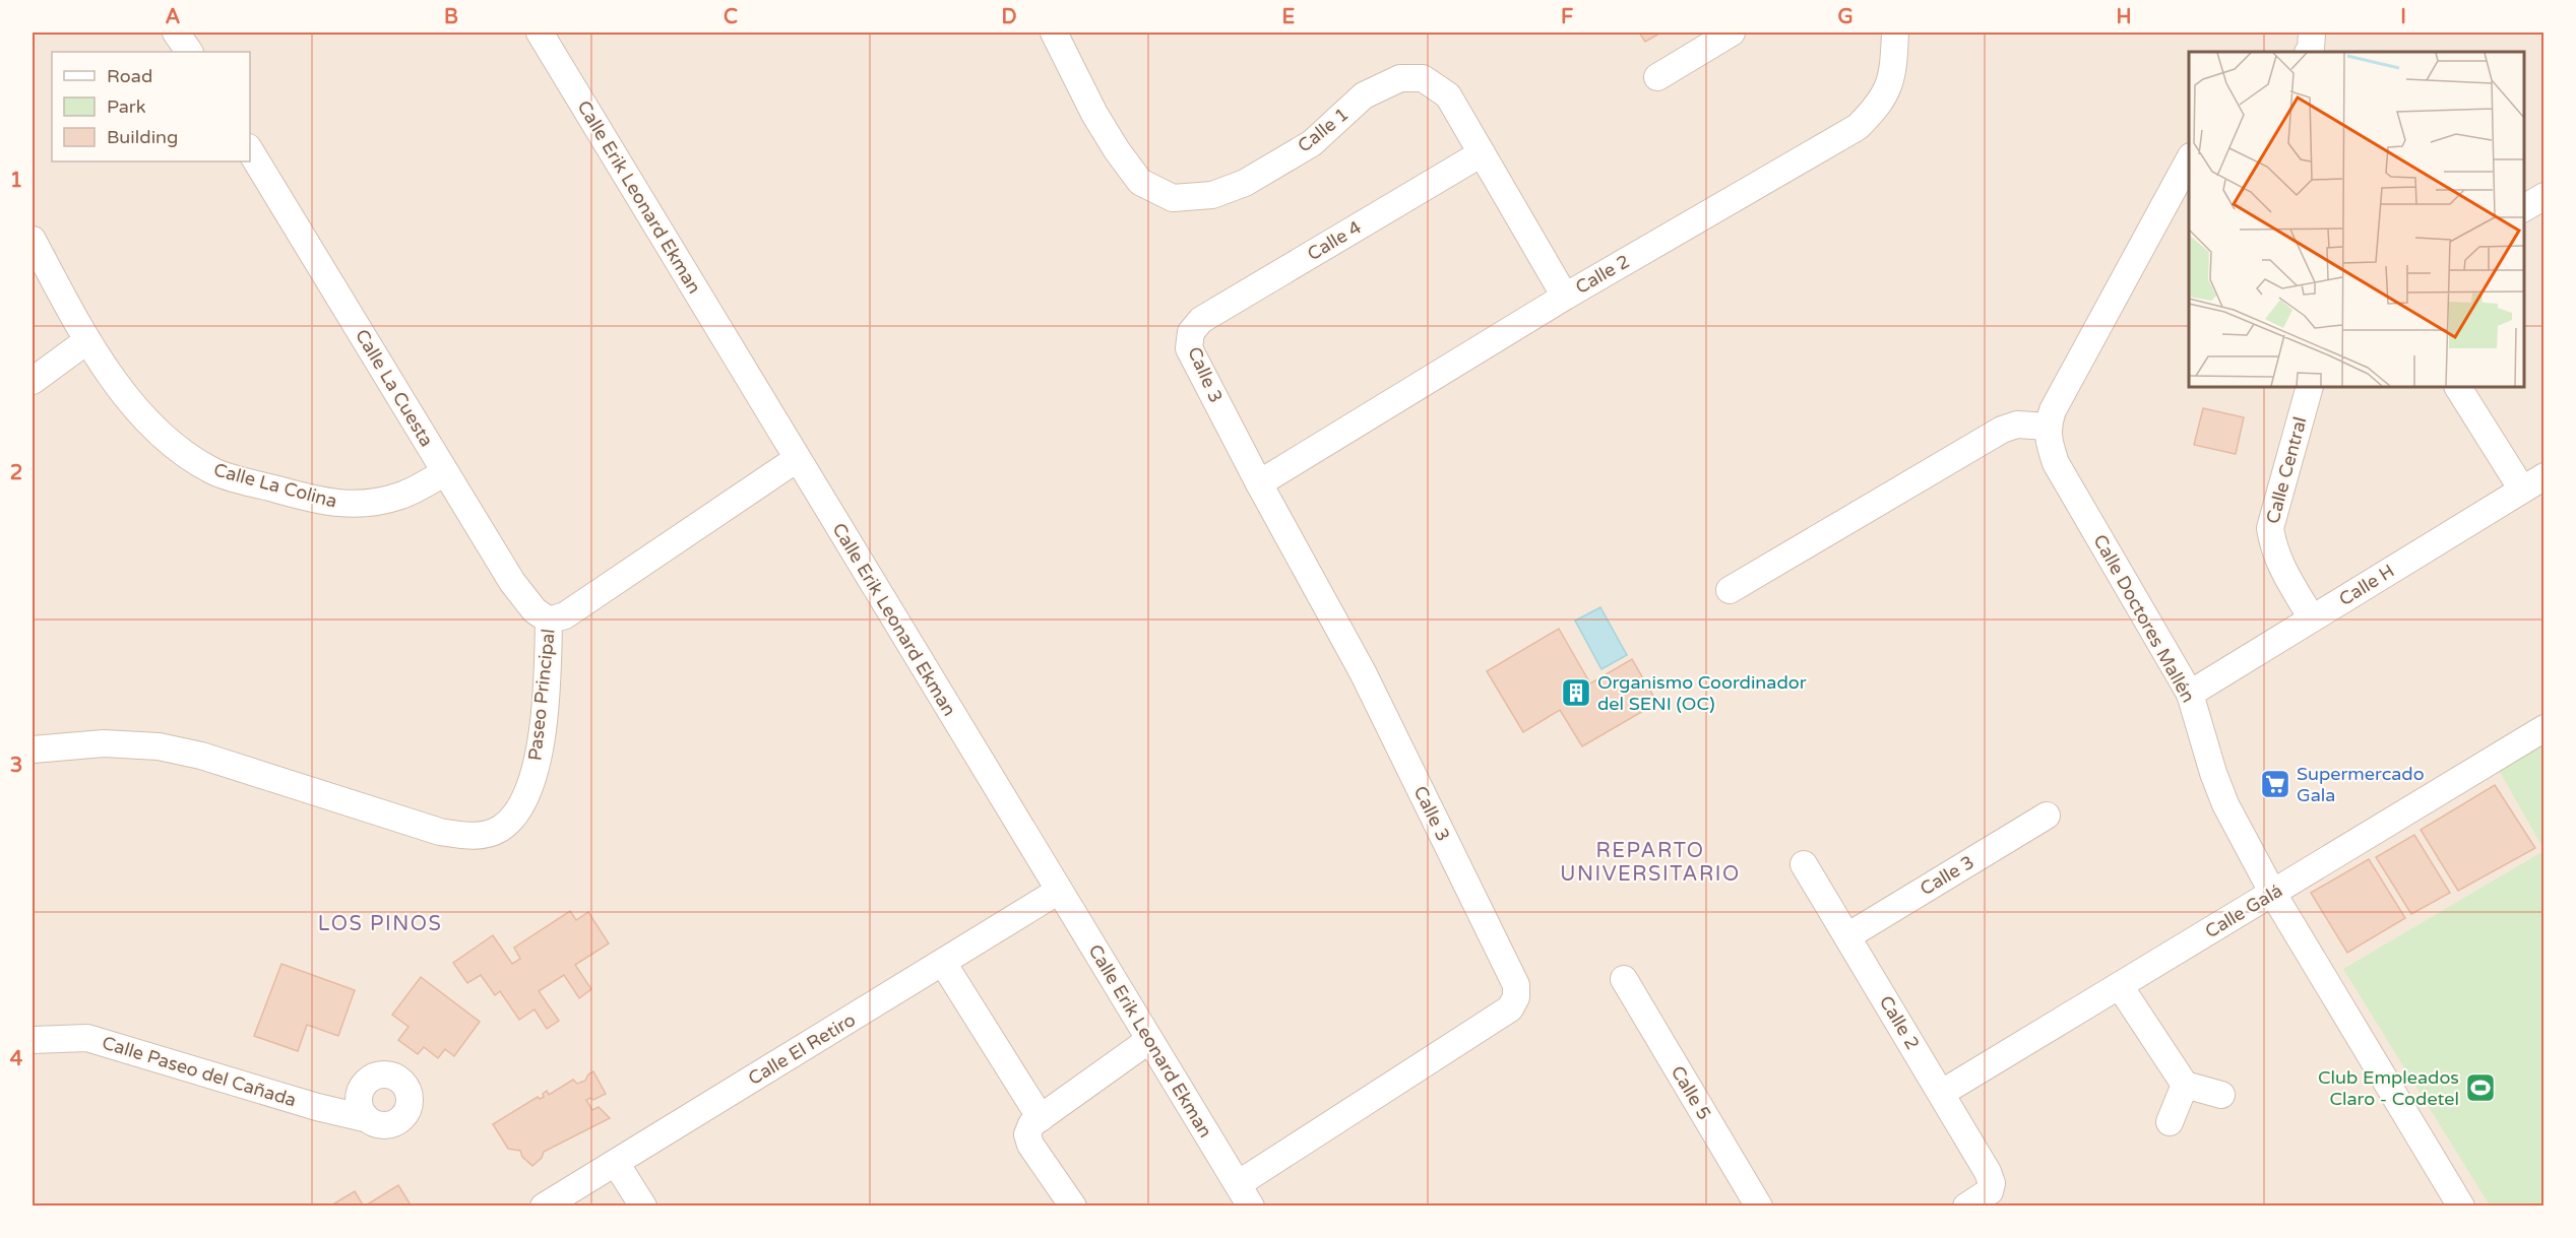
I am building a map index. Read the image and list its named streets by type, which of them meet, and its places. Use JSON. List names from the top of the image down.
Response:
{
  "streets": {
    "street": [
      "Calle 1",
      "Calle Erik Leonard Ekman",
      "Calle 4",
      "Calle 2",
      "Calle 3",
      "Calle La Cuesta",
      "Calle Central",
      "Calle La Colina",
      "Calle H",
      "Calle Doctores Mallén",
      "Paseo Principal",
      "Calle Galá",
      "Calle El Retiro",
      "Calle Paseo del Cañada",
      "Calle 5"
    ]
  },
  "crossings": [
    ["Calle 1", "Calle 4"],
    ["Calle 1", "Calle 2"],
    ["Calle Erik Leonard Ekman", "Calle 3"],
    ["Calle Erik Leonard Ekman", "Paseo Principal"],
    ["Calle Erik Leonard Ekman", "Calle El Retiro"],
    ["Calle 4", "Calle 3"],
    ["Calle 2", "Calle 3"],
    ["Calle 2", "Calle Galá"],
    ["Calle La Cuesta", "Calle La Colina"],
    ["Calle La Cuesta", "Paseo Principal"],
    ["Calle Central", "Calle H"],
    ["Calle H", "Calle Doctores Mallén"],
    ["Calle Doctores Mallén", "Calle Galá"]
  ],
  "districts": ["REPARTO UNIVERSITARIO", "LOS PINOS"],
  "places": {
    "building": ["Organismo Coordinador del SENI (OC)"],
    "supermarket": ["Supermercado Gala"],
    "sports": ["Club Empleados Claro - Codetel"]
  },
  "legend": ["Road", "Park", "Building"],
  "grid": {
    "columns": [
      "A",
      "B",
      "C",
      "D",
      "E",
      "F",
      "G",
      "H",
      "I"
    ],
    "rows": [
      "1",
      "2",
      "3",
      "4"
    ]
  }
}
